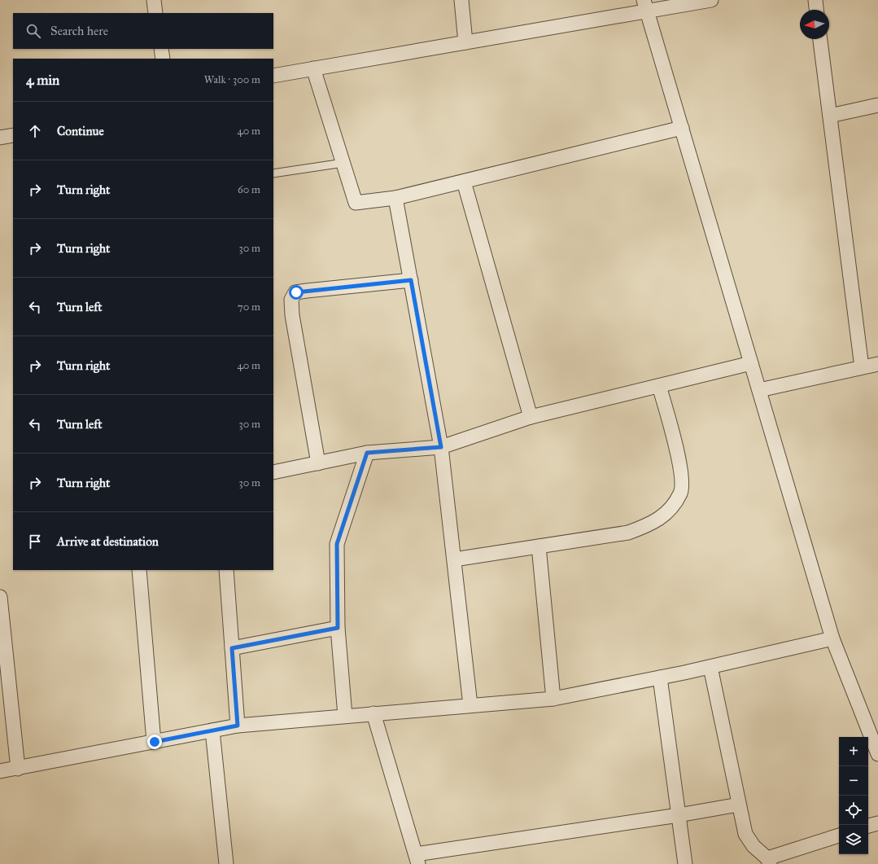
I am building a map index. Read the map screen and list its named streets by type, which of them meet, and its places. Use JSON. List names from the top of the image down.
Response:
{
  "north": "left",
  "page": {
    "search": "Search here",
    "heading": ["4 min", "Walk · 300 m"],
    "list": [
      ["Continue", "40 m"],
      ["Turn right", "60 m"],
      ["Turn right", "30 m"],
      ["Turn left", "70 m"],
      ["Turn right", "40 m"],
      ["Turn left", "30 m"],
      ["Turn right", "30 m"],
      "Arrive at destination"
    ],
    "map_buttons": ["+", "−"]
  }
}
